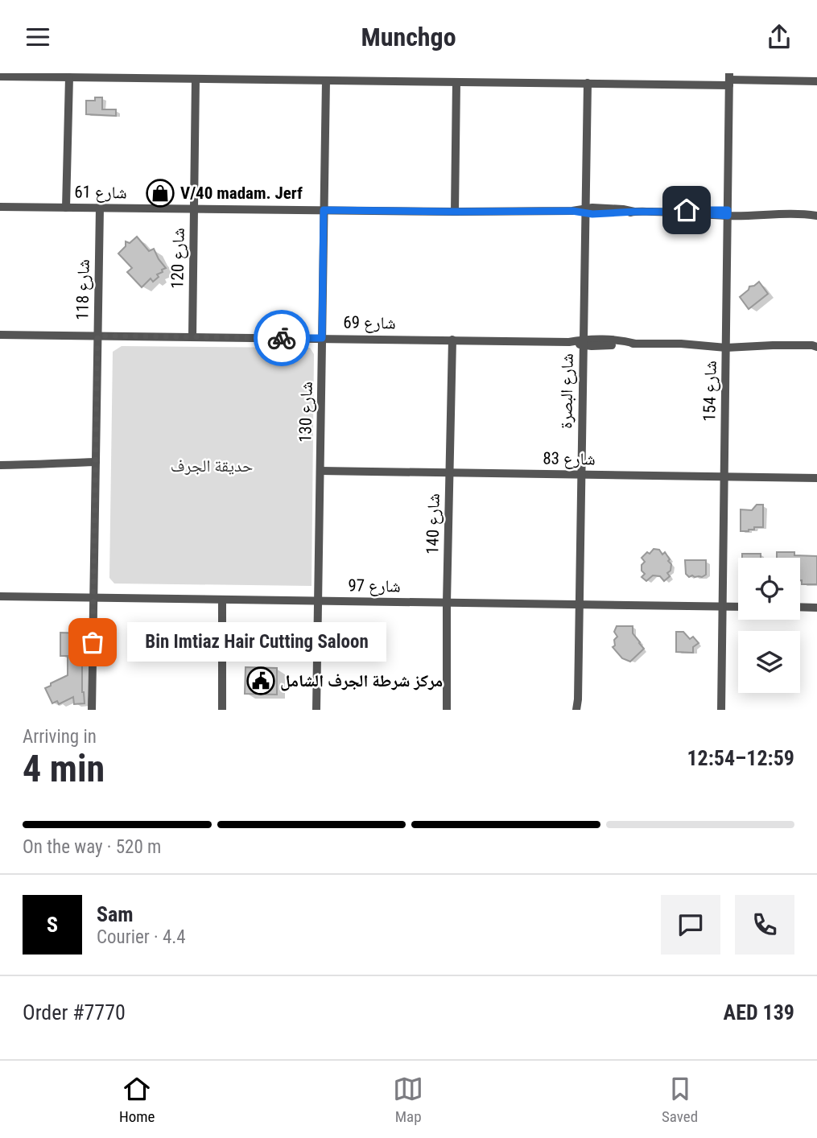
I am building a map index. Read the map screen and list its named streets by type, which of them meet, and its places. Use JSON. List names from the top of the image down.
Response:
{
  "streets": {
    "street": [
      "شارع 61",
      "شارع 120",
      "شارع 118",
      "شارع 69",
      "شارع البصرة",
      "شارع 154",
      "شارع 130",
      "شارع 83",
      "شارع 140",
      "شارع 97"
    ]
  },
  "crossings": [
    ["شارع 61", "شارع 120"],
    ["شارع 61", "شارع 118"],
    ["شارع 61", "شارع البصرة"],
    ["شارع 61", "شارع 154"],
    ["شارع 61", "شارع 130"],
    ["شارع 120", "شارع 69"],
    ["شارع 118", "شارع 69"],
    ["شارع 118", "شارع 97"],
    ["شارع 69", "شارع البصرة"],
    ["شارع 69", "شارع 154"],
    ["شارع 69", "شارع 130"],
    ["شارع 69", "شارع 140"],
    ["شارع البصرة", "شارع 83"],
    ["شارع البصرة", "شارع 97"],
    ["شارع 154", "شارع 83"],
    ["شارع 154", "شارع 97"],
    ["شارع 130", "شارع 83"],
    ["شارع 130", "شارع 97"],
    ["شارع 83", "شارع 140"],
    ["شارع 140", "شارع 97"]
  ],
  "parks": ["حديقة الجرف"],
  "places": {
    "shop": ["V/40 madam. Jerf"],
    "other": ["Bin Imtiaz Hair Cutting Saloon"],
    "public building": ["مركز شرطة الجرف الشامل"]
  },
  "page": {
    "header": "Munchgo",
    "bubble": "Bin Imtiaz Hair Cutting Saloon",
    "heading": ["4 min", "Arriving in", "12:54–12:59"],
    "panel": [
      "Sam",
      "Courier · 4.4",
      "Order #7770",
      "AED 139"
    ],
    "bar": "On the way · 520 m",
    "round": "S",
    "tabs": ["Home", "Map", "Saved"]
  }
}
